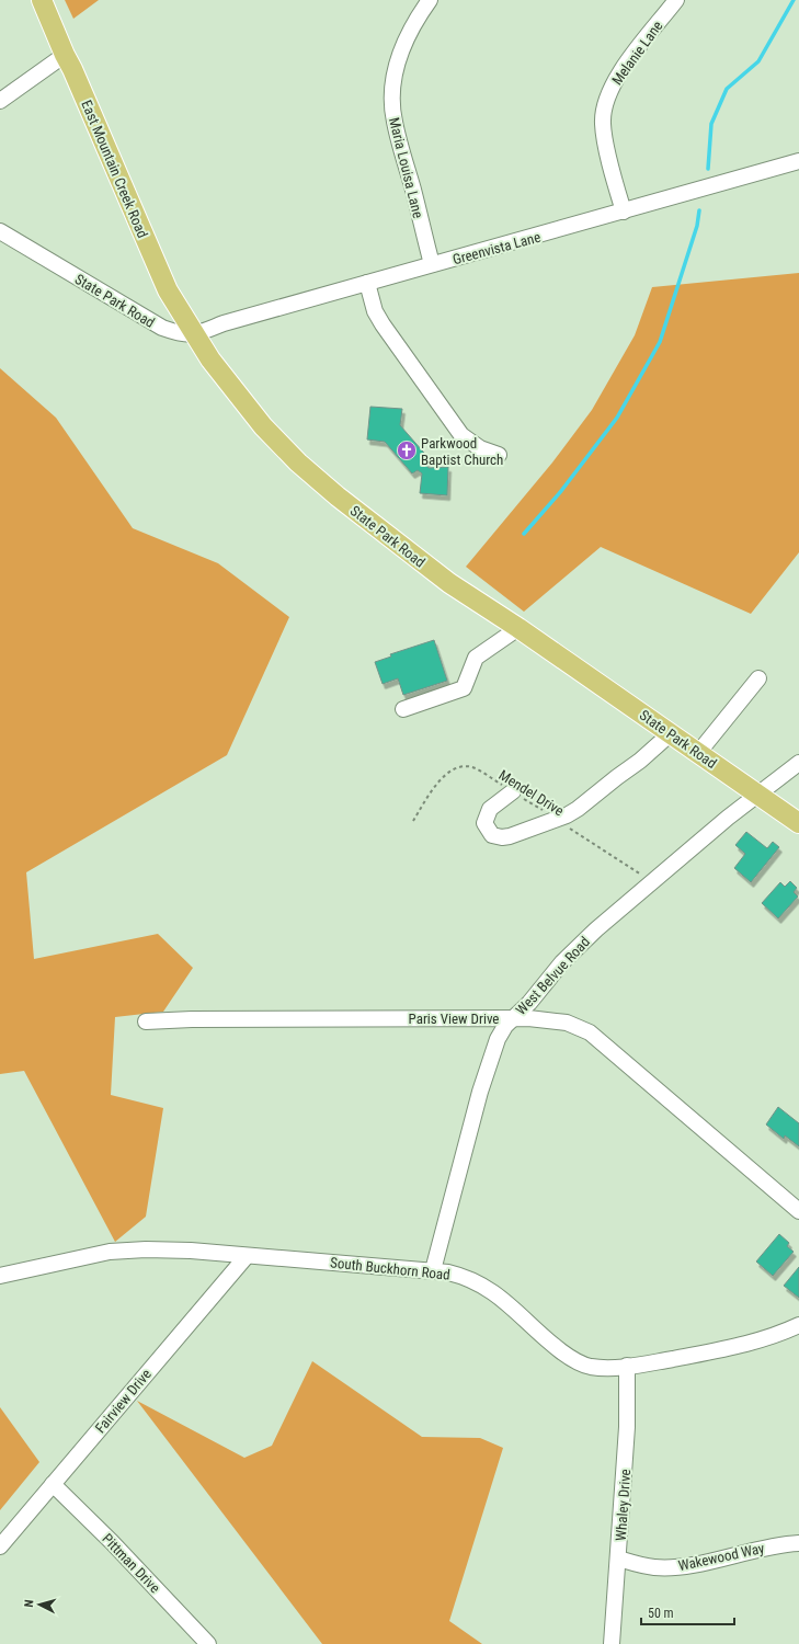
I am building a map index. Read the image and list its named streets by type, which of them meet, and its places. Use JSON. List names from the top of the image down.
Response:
{
  "streets": {
    "main road": ["East Mountain Creek Road", "State Park Road"],
    "street": [
      "Melanie Lane",
      "Maria Louisa Lane",
      "Greenvista Lane",
      "West Belvue Road",
      "Paris View Drive",
      "South Buckhorn Road",
      "Fairview Drive",
      "Whaley Drive",
      "Wakewood Way",
      "Pittman Drive"
    ],
    "path": ["Mendel Drive"]
  },
  "crossings": [
    ["Melanie Lane", "Greenvista Lane"],
    ["Maria Louisa Lane", "Greenvista Lane"],
    ["East Mountain Creek Road", "Greenvista Lane"],
    ["East Mountain Creek Road", "State Park Road"],
    ["Greenvista Lane", "State Park Road"],
    ["State Park Road", "West Belvue Road"],
    ["Mendel Drive", "West Belvue Road"],
    ["West Belvue Road", "Paris View Drive"],
    ["West Belvue Road", "South Buckhorn Road"],
    ["South Buckhorn Road", "Fairview Drive"],
    ["South Buckhorn Road", "Whaley Drive"],
    ["Fairview Drive", "Pittman Drive"],
    ["Whaley Drive", "Wakewood Way"]
  ],
  "places": {
    "church": ["Parkwood Baptist Church"]
  },
  "scale_bar": "50 m",
  "north": "left"
}
